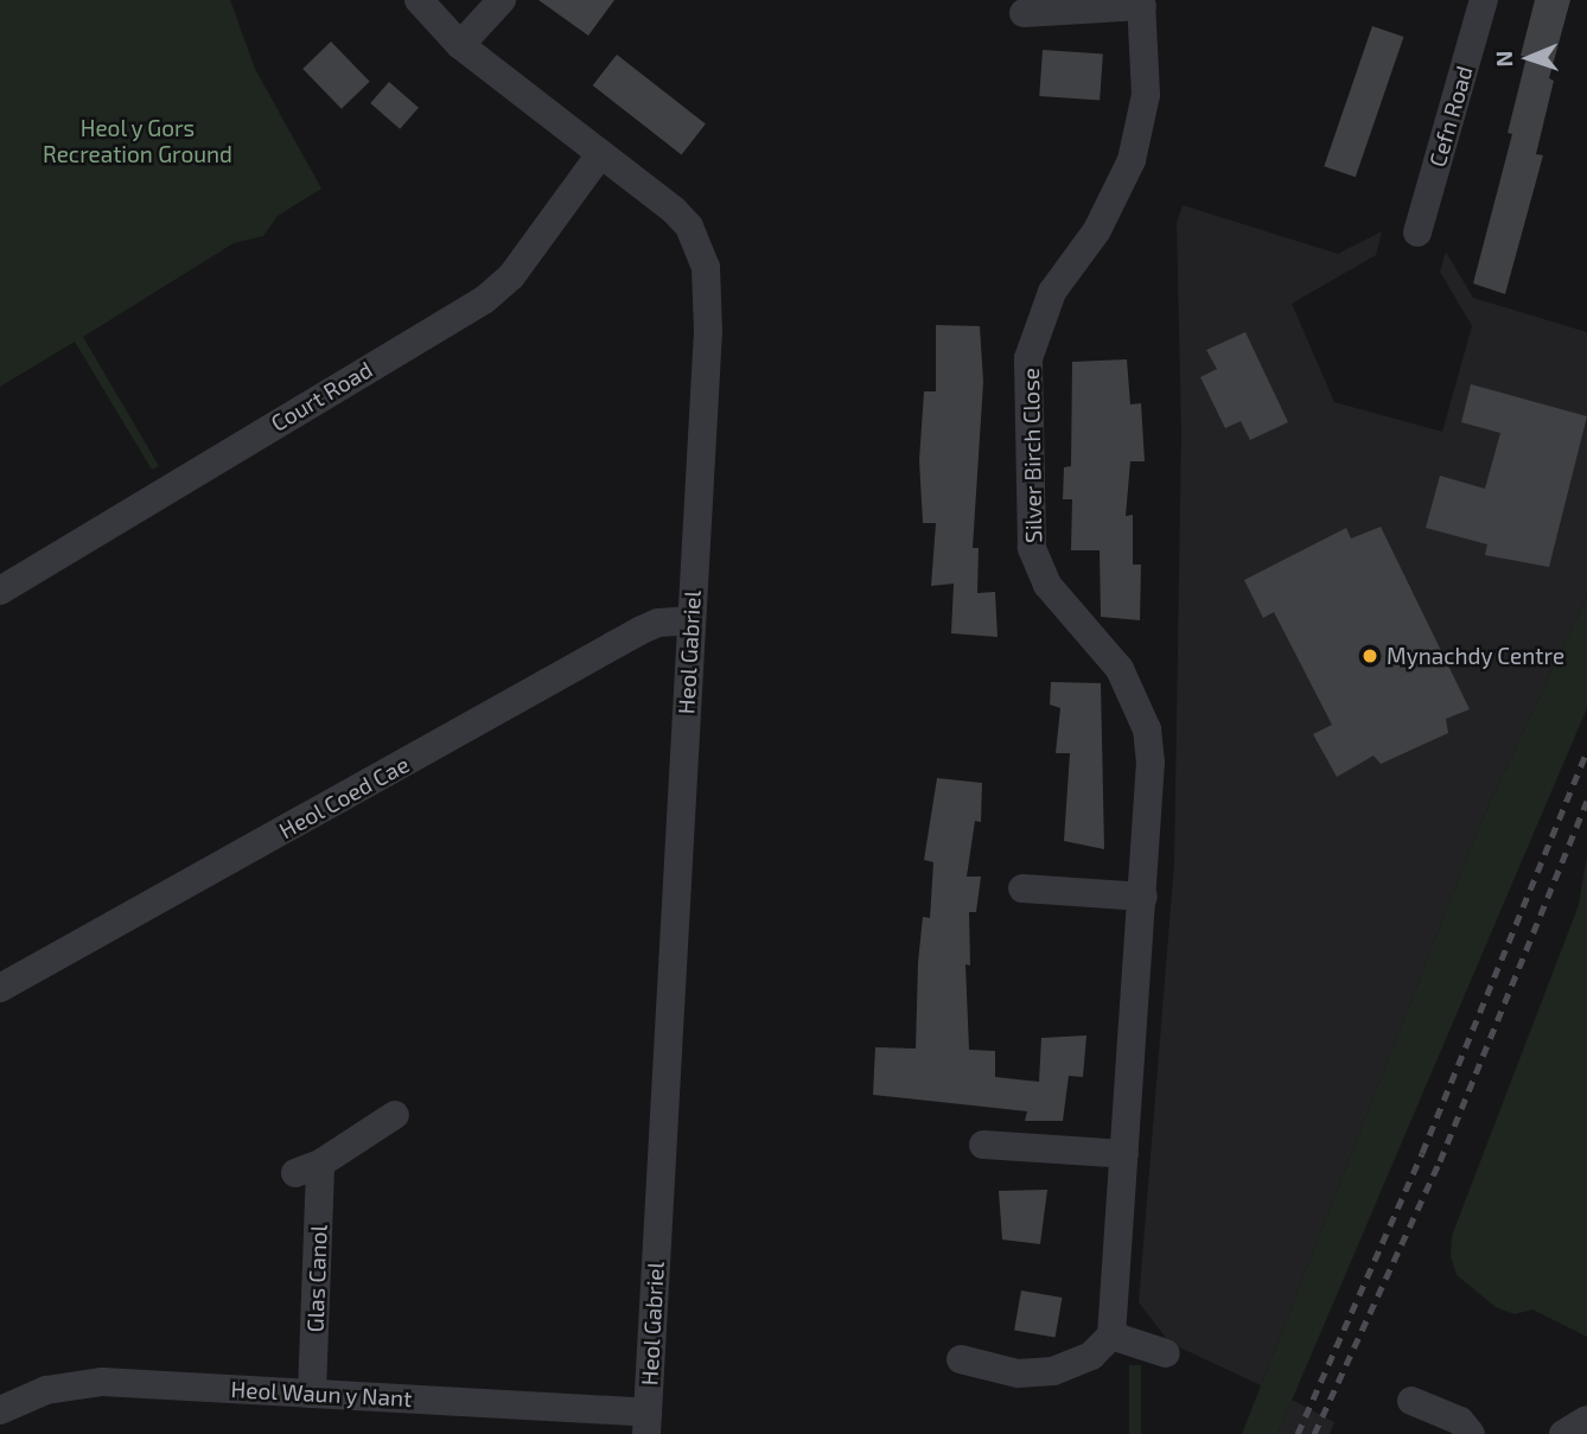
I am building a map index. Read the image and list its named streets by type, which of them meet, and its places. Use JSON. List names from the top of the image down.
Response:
{
  "streets": {
    "street": [
      "Cefn Road",
      "Court Road",
      "Silver Birch Close",
      "Heol Gabriel",
      "Heol Coed Cae",
      "Glas Canol",
      "Heol Waun y Nant"
    ]
  },
  "crossings": [
    ["Court Road", "Heol Gabriel"],
    ["Heol Gabriel", "Heol Coed Cae"],
    ["Heol Gabriel", "Heol Waun y Nant"],
    ["Glas Canol", "Heol Waun y Nant"]
  ],
  "parks": ["Heol y Gors Recreation Ground"],
  "places": ["Mynachdy Centre"],
  "north": "left"
}
